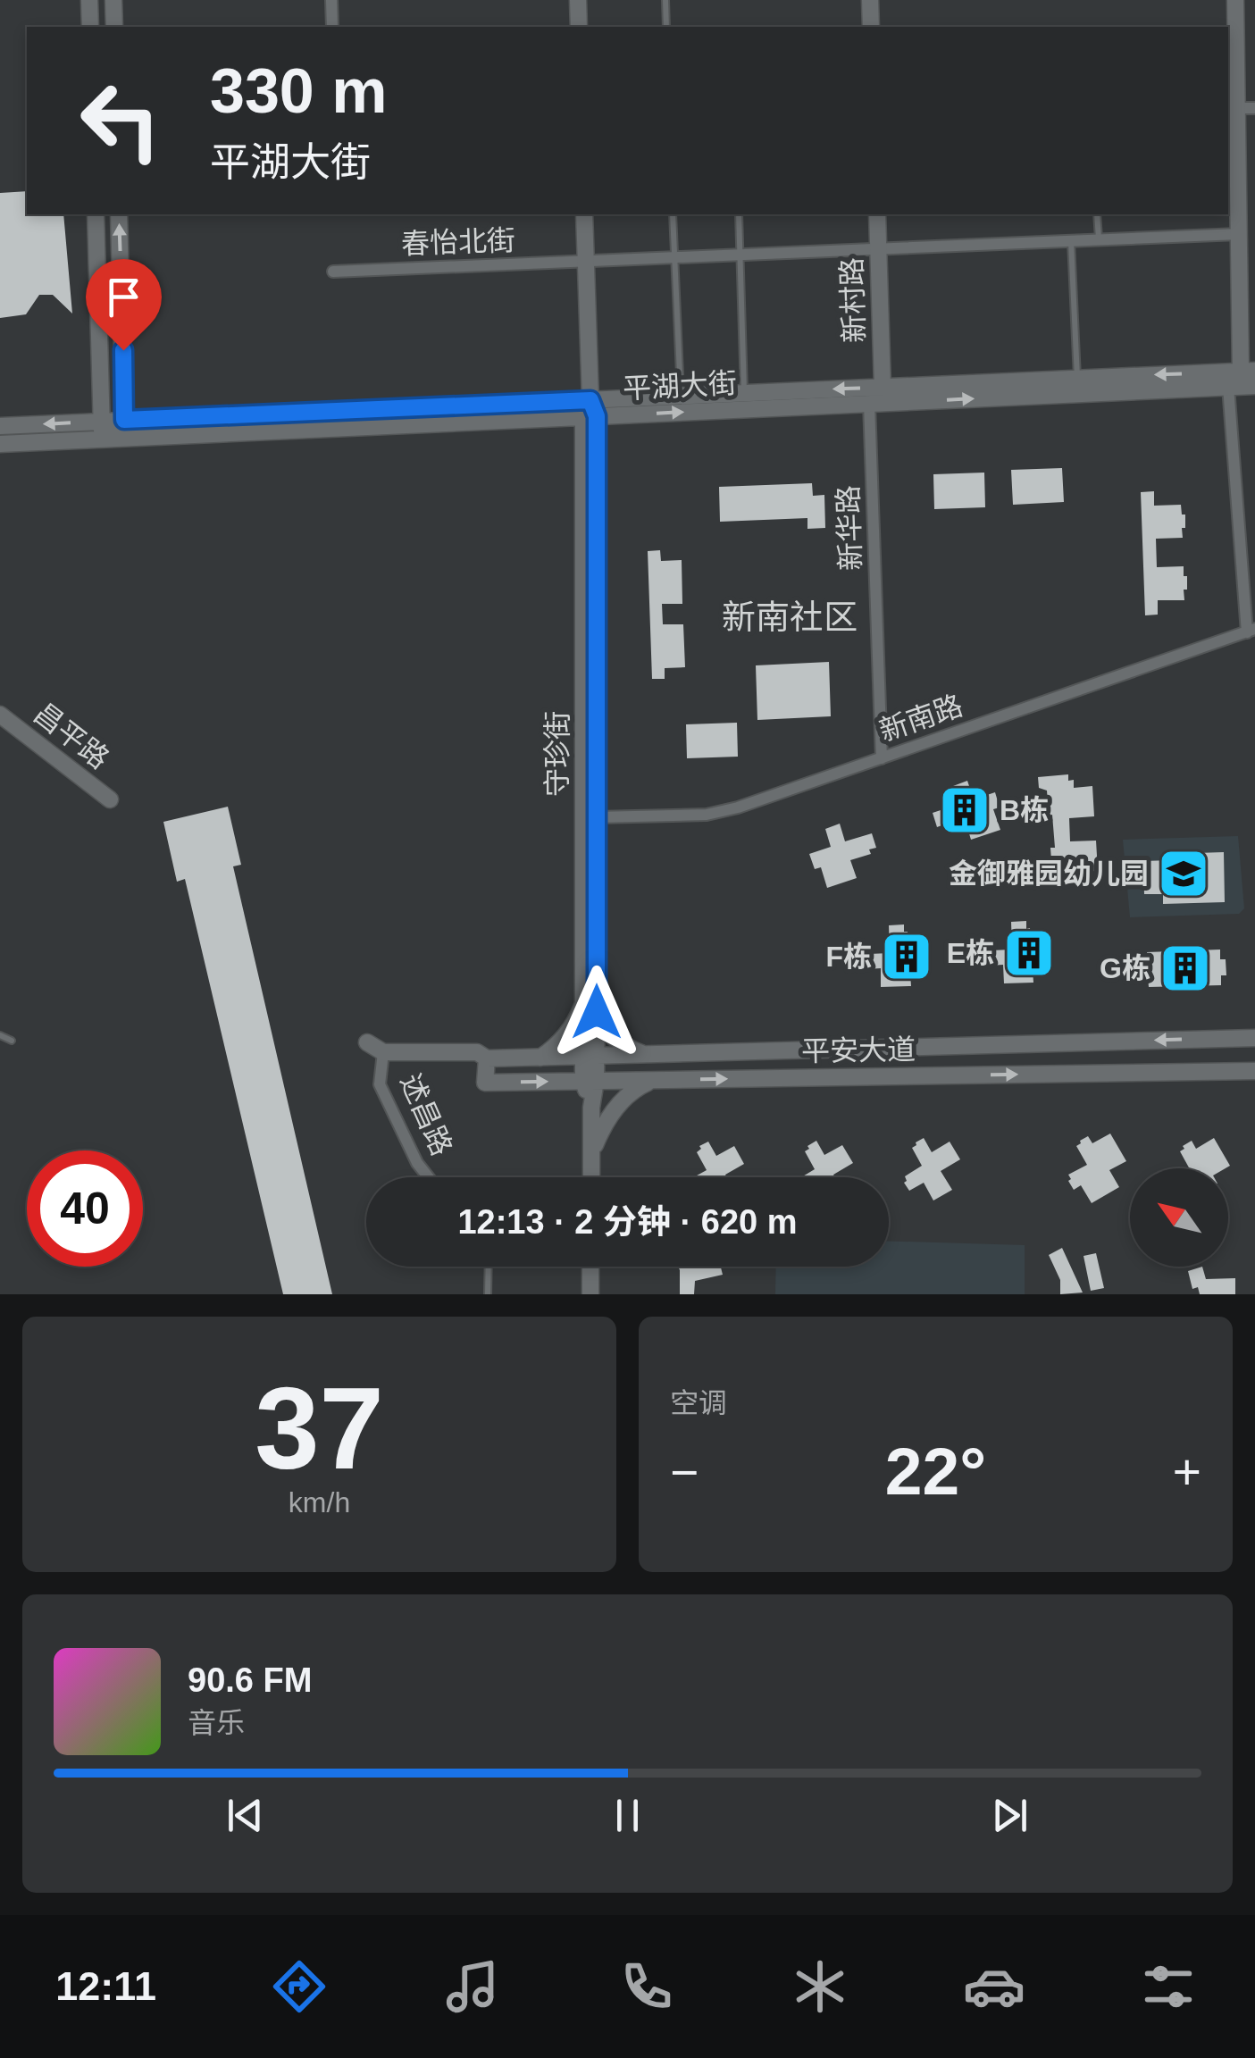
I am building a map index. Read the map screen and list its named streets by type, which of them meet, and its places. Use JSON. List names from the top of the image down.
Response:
{
  "streets": {
    "street": [
      "春怡北街",
      "新村路",
      "平湖大街",
      "新华路",
      "新南路",
      "昌平路",
      "守珍街",
      "平安大道",
      "述昌路"
    ]
  },
  "crossings": [
    ["春怡北街", "新村路"],
    ["春怡北街", "守珍街"],
    ["新村路", "平湖大街"],
    ["平湖大街", "新华路"],
    ["平湖大街", "守珍街"],
    ["新华路", "新南路"],
    ["新南路", "守珍街"],
    ["守珍街", "平安大道"],
    ["平安大道", "述昌路"]
  ],
  "districts": ["新南社区"],
  "places": {
    "building": [
      "B栋",
      "E栋",
      "F栋",
      "G栋"
    ],
    "school or university": ["金御雅园幼儿园"]
  },
  "north": "top left",
  "page": {
    "turn": ["330 m", "平湖大街"],
    "limit": "40",
    "trip": "12:13 · 2 分钟 · 620 m",
    "tile": [
      ["37", "km/h"],
      "空调"
    ],
    "heat": ["−", "22°", "+"],
    "song": ["90.6 FM", "音乐"],
    "tabs": "12:11"
  }
}
